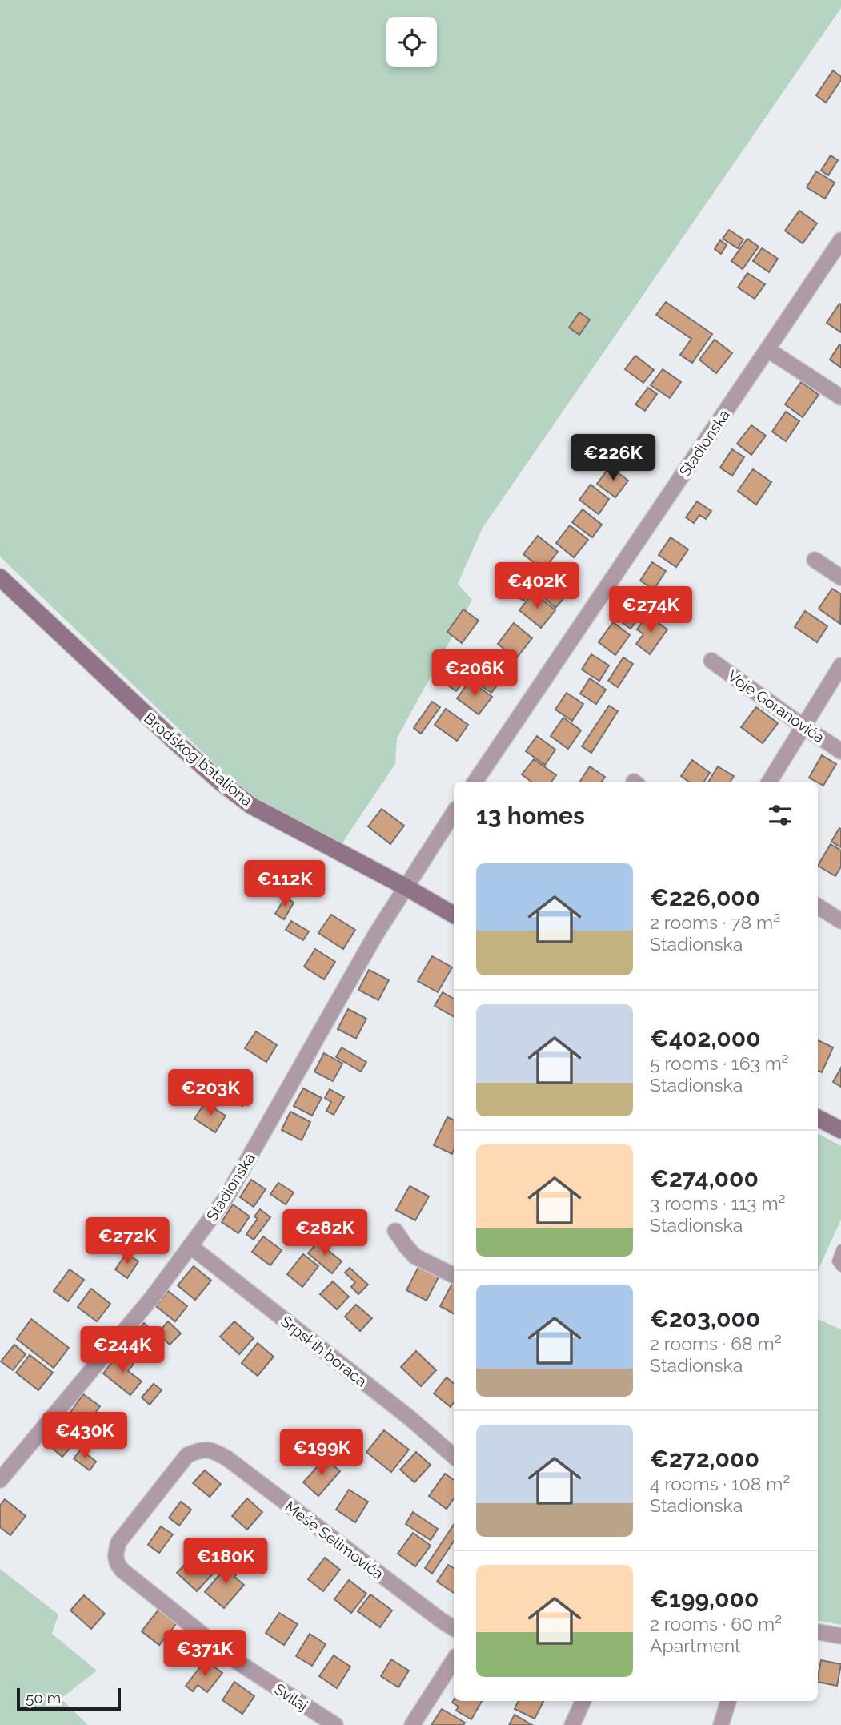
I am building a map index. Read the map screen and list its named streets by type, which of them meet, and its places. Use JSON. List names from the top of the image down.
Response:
{
  "streets": {
    "street": [
      "Stadionska",
      "Voje Goranovića",
      "Brodskog bataljona",
      "Srpskih boraca",
      "Meše Selimovića",
      "Svilaj"
    ]
  },
  "crossings": [
    ["Stadionska", "Brodskog bataljona"],
    ["Stadionska", "Srpskih boraca"],
    ["Meše Selimovića", "Svilaj"]
  ],
  "scale_bar": "50 m",
  "page": {
    "price": [
      "€226K",
      "€402K",
      "€274K",
      "€206K",
      "€112K",
      "€203K",
      "€282K",
      "€272K",
      "€244K",
      "€430K",
      "€199K",
      "€180K",
      "€371K"
    ],
    "heading": "13 homes",
    "list": [
      {
        "name": "€226,000",
        "note": "2 rooms · 78 m² · Stadionska"
      },
      {
        "name": "€402,000",
        "note": "5 rooms · 163 m² · Stadionska"
      },
      {
        "name": "€274,000",
        "note": "3 rooms · 113 m² · Stadionska"
      },
      {
        "name": "€203,000",
        "note": "2 rooms · 68 m² · Stadionska"
      },
      {
        "name": "€272,000",
        "note": "4 rooms · 108 m² · Stadionska"
      },
      {
        "name": "€199,000",
        "note": "2 rooms · 60 m² · Apartment"
      }
    ],
    "scale": "50 m"
  }
}
